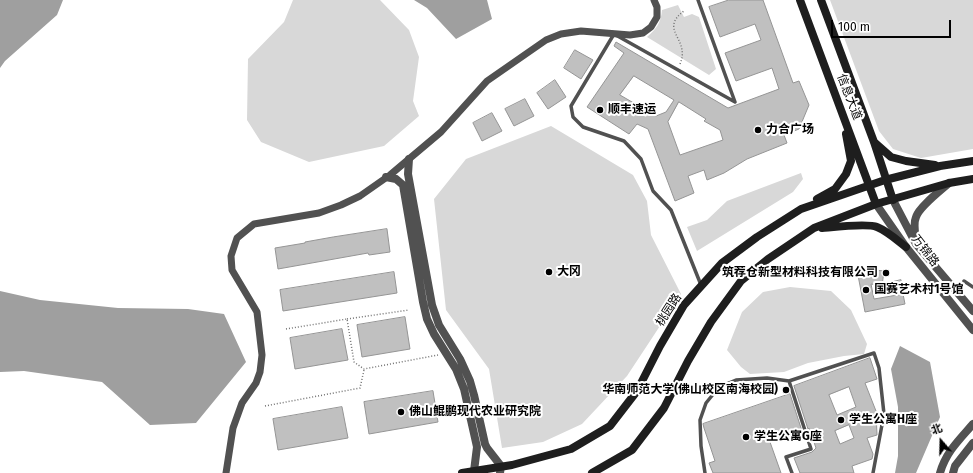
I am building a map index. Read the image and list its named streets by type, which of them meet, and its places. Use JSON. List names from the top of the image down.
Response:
{
  "streets": {
    "main road": ["信息大道", "桃园路"],
    "street": ["万锦路"]
  },
  "crossings": [
    ["信息大道", "万锦路"],
    ["信息大道", "桃园路"]
  ],
  "places": [
    "顺丰速运",
    "力合广场",
    "大冈",
    "筑荐仓新型材料科技有限公司",
    "国赛艺术村1号馆",
    "华南师范大学(佛山校区南海校园)",
    "佛山鲲鹏现代农业研究院",
    "学生公寓H座",
    "学生公寓G座"
  ],
  "scale_bar": "100 m",
  "north": "top"
}
